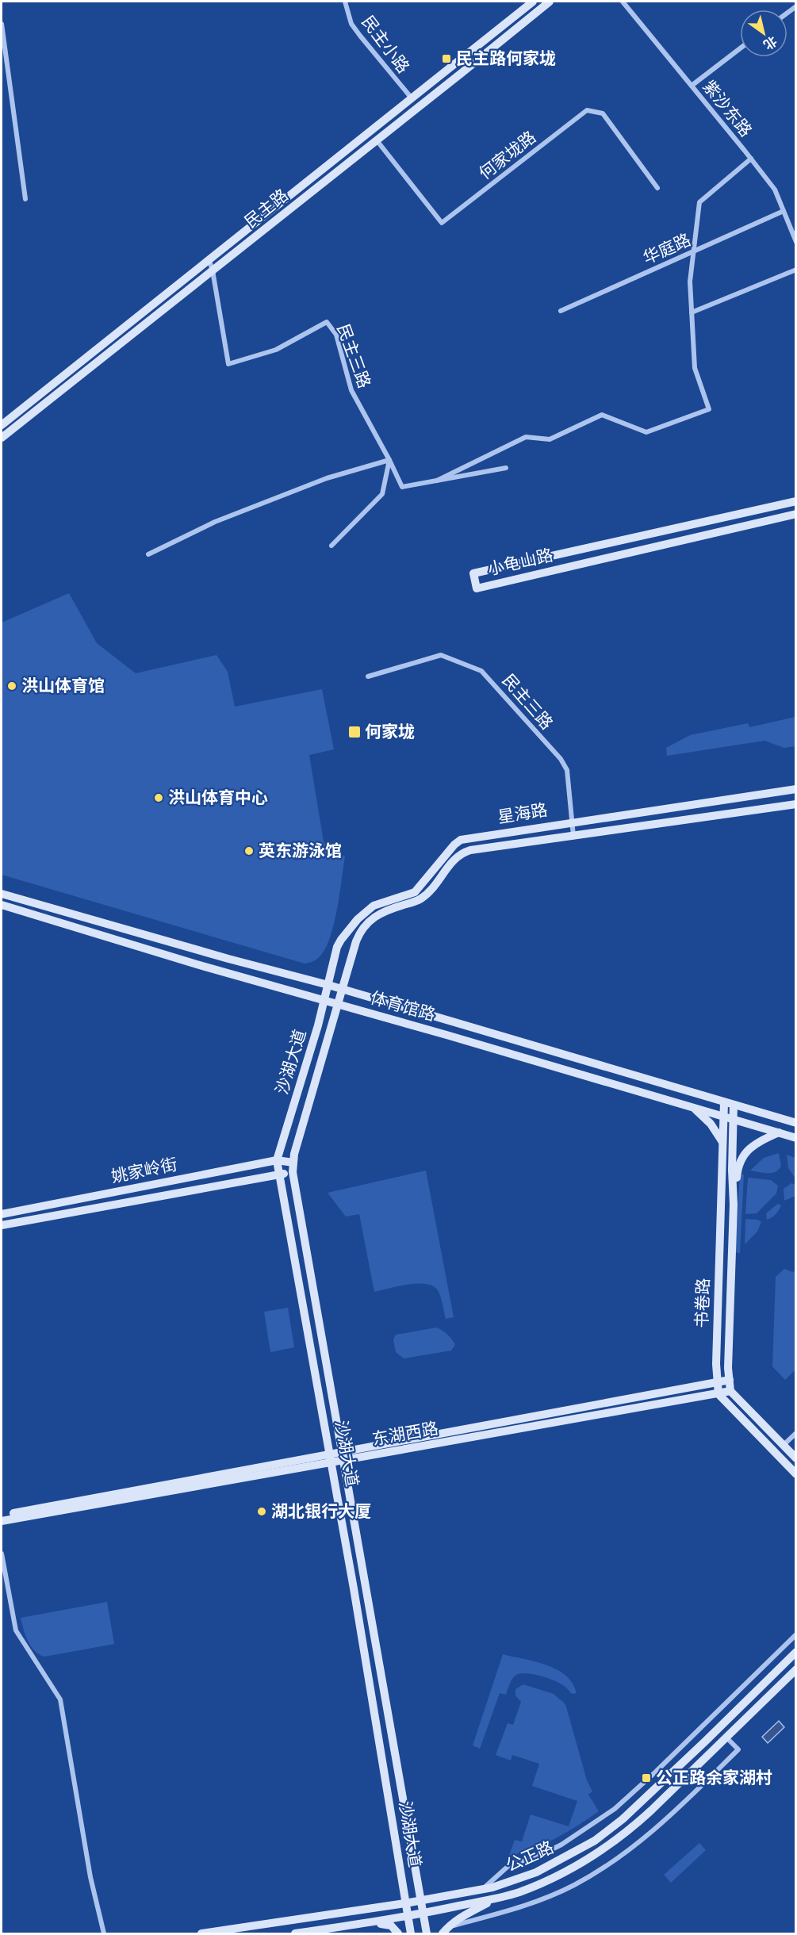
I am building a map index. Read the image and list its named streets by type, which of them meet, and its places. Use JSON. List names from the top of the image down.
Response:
{
  "streets": {
    "main road": [
      "民主路",
      "小龟山路",
      "星海路",
      "体育馆路",
      "沙湖大道",
      "姚家岭街",
      "书卷路",
      "东湖西路",
      "公正路"
    ],
    "street": [
      "民主小路",
      "紫沙东路",
      "何家垅路",
      "华庭路",
      "民主三路"
    ]
  },
  "crossings": [
    ["民主小路", "民主路"],
    ["紫沙东路", "华庭路"],
    ["何家垅路", "民主路"],
    ["民主路", "民主三路"],
    ["民主三路", "星海路"],
    ["星海路", "体育馆路"],
    ["星海路", "沙湖大道"],
    ["体育馆路", "沙湖大道"],
    ["体育馆路", "书卷路"],
    ["沙湖大道", "姚家岭街"],
    ["沙湖大道", "东湖西路"],
    ["沙湖大道", "公正路"],
    ["书卷路", "东湖西路"]
  ],
  "places": {
    "transit": ["民主路何家垅", "何家垅", "公正路余家湖村"],
    "other": [
      "洪山体育馆",
      "洪山体育中心",
      "英东游泳馆",
      "湖北银行大厦"
    ]
  },
  "north": "bottom right"
}
